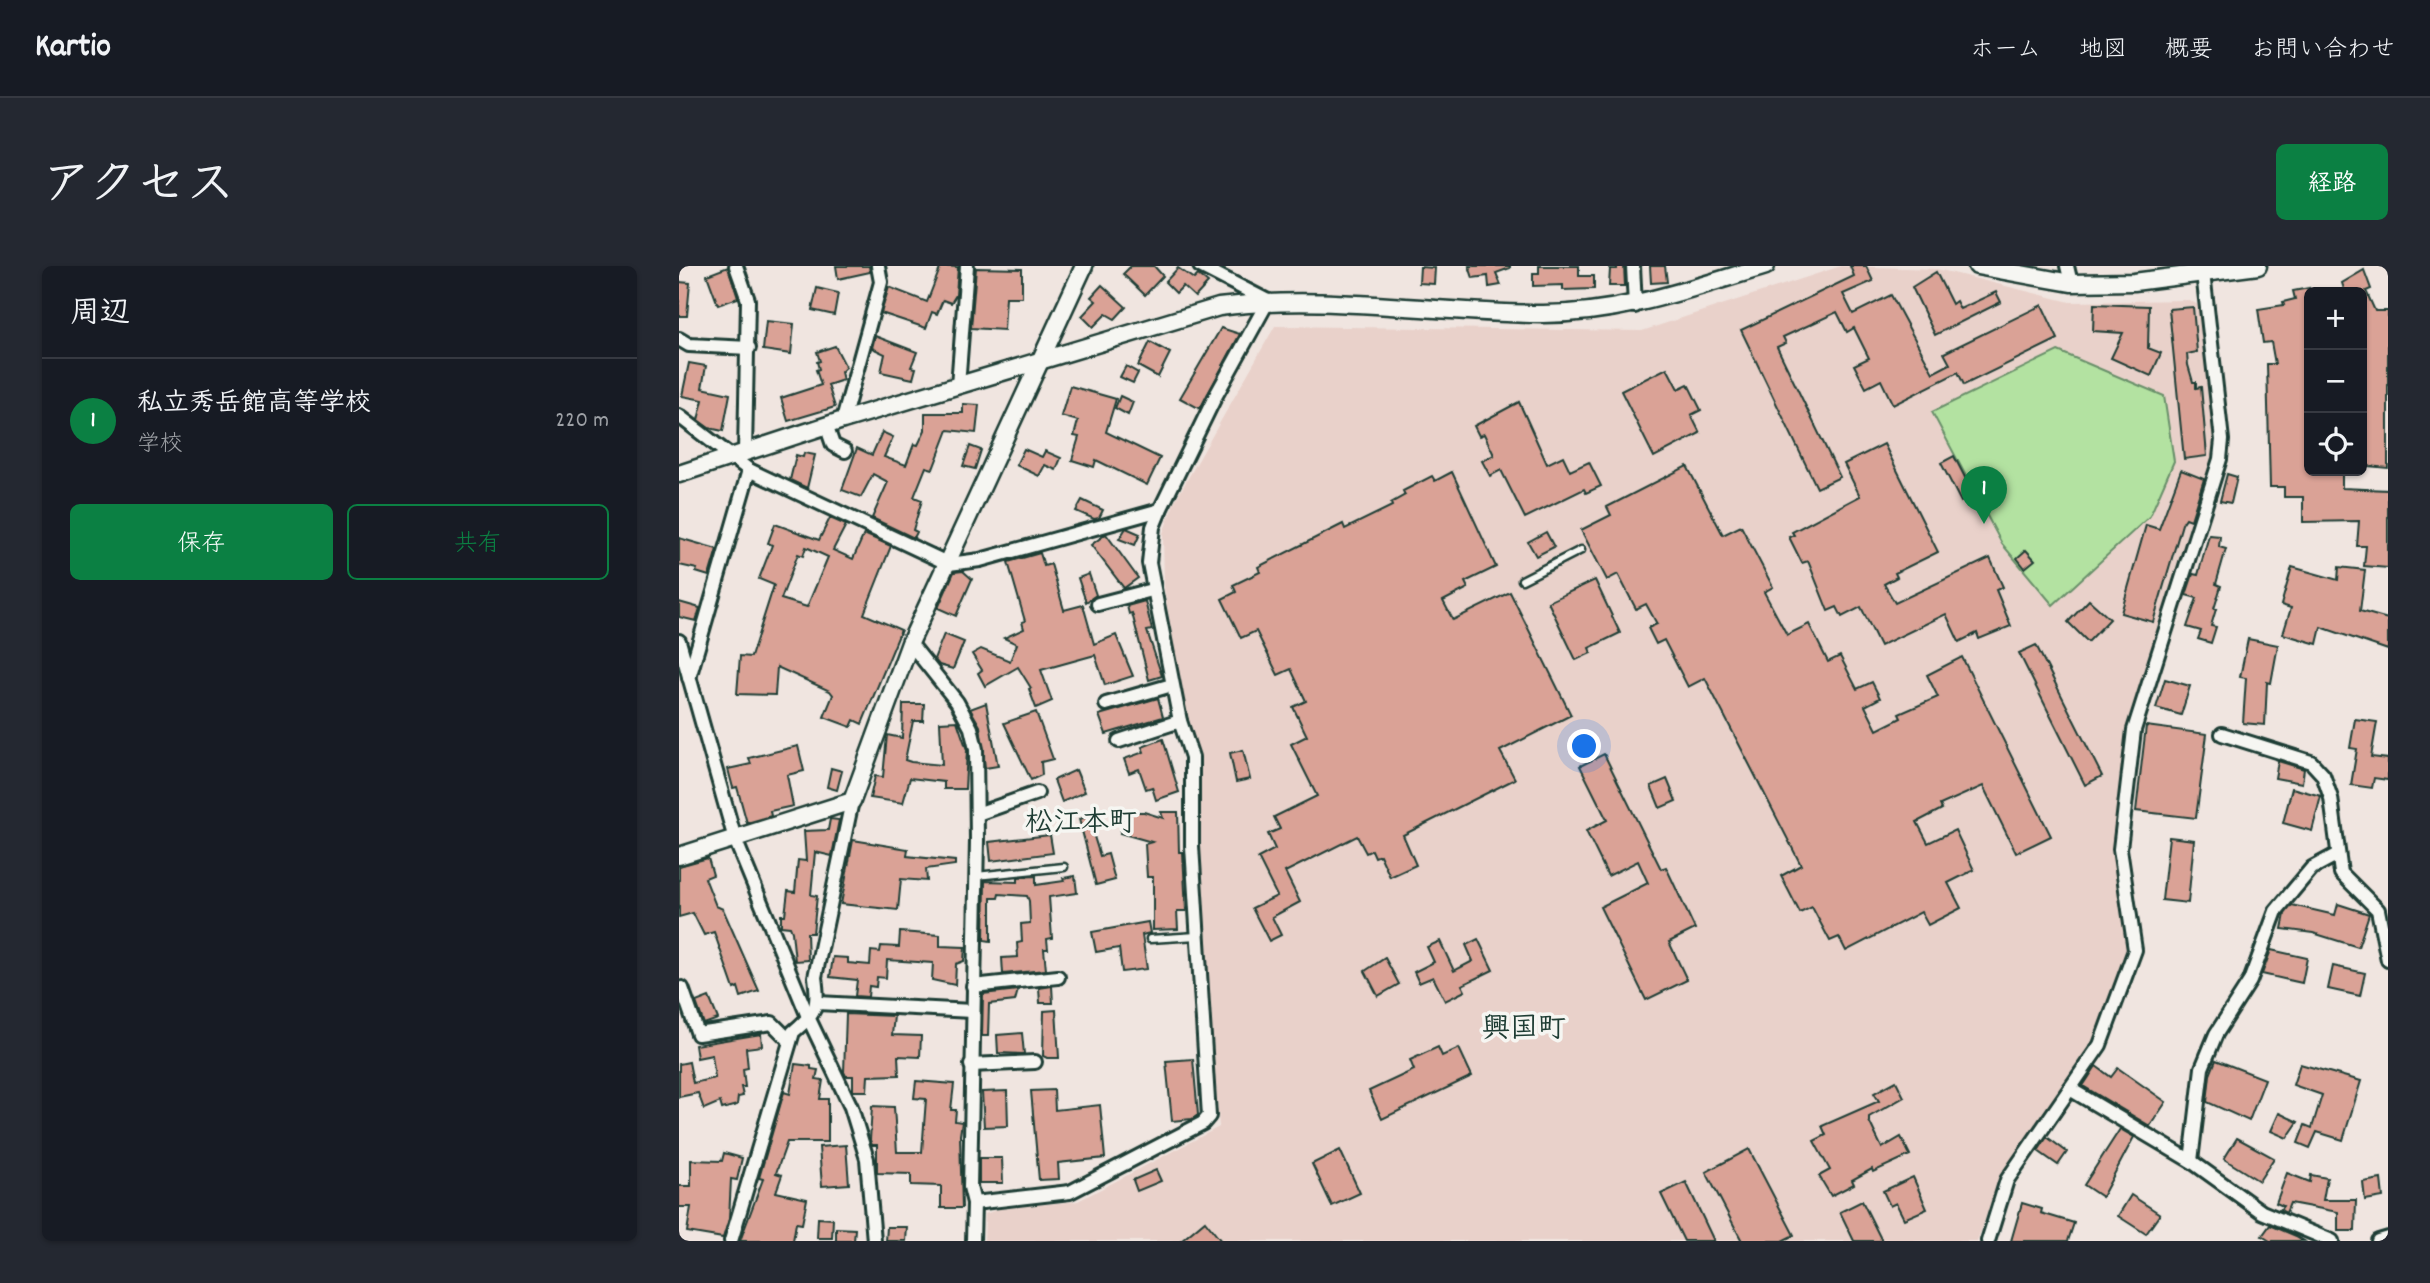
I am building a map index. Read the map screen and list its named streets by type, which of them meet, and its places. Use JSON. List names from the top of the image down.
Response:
{
  "districts": ["松江本町", "興国町"],
  "page": {
    "header": "Kartio",
    "nav": [
      "ホーム",
      "地図",
      "概要",
      "お問い合わせ"
    ],
    "title": "アクセス",
    "buttons": [
      "経路",
      ["保存", "共有"]
    ],
    "heading": "周辺",
    "map_buttons": ["+", "−"],
    "list": [
      {
        "mark": "1",
        "name": "私立秀岳館高等学校",
        "note": "学校",
        "value": "220 m"
      }
    ],
    "pins": "1"
  }
}
